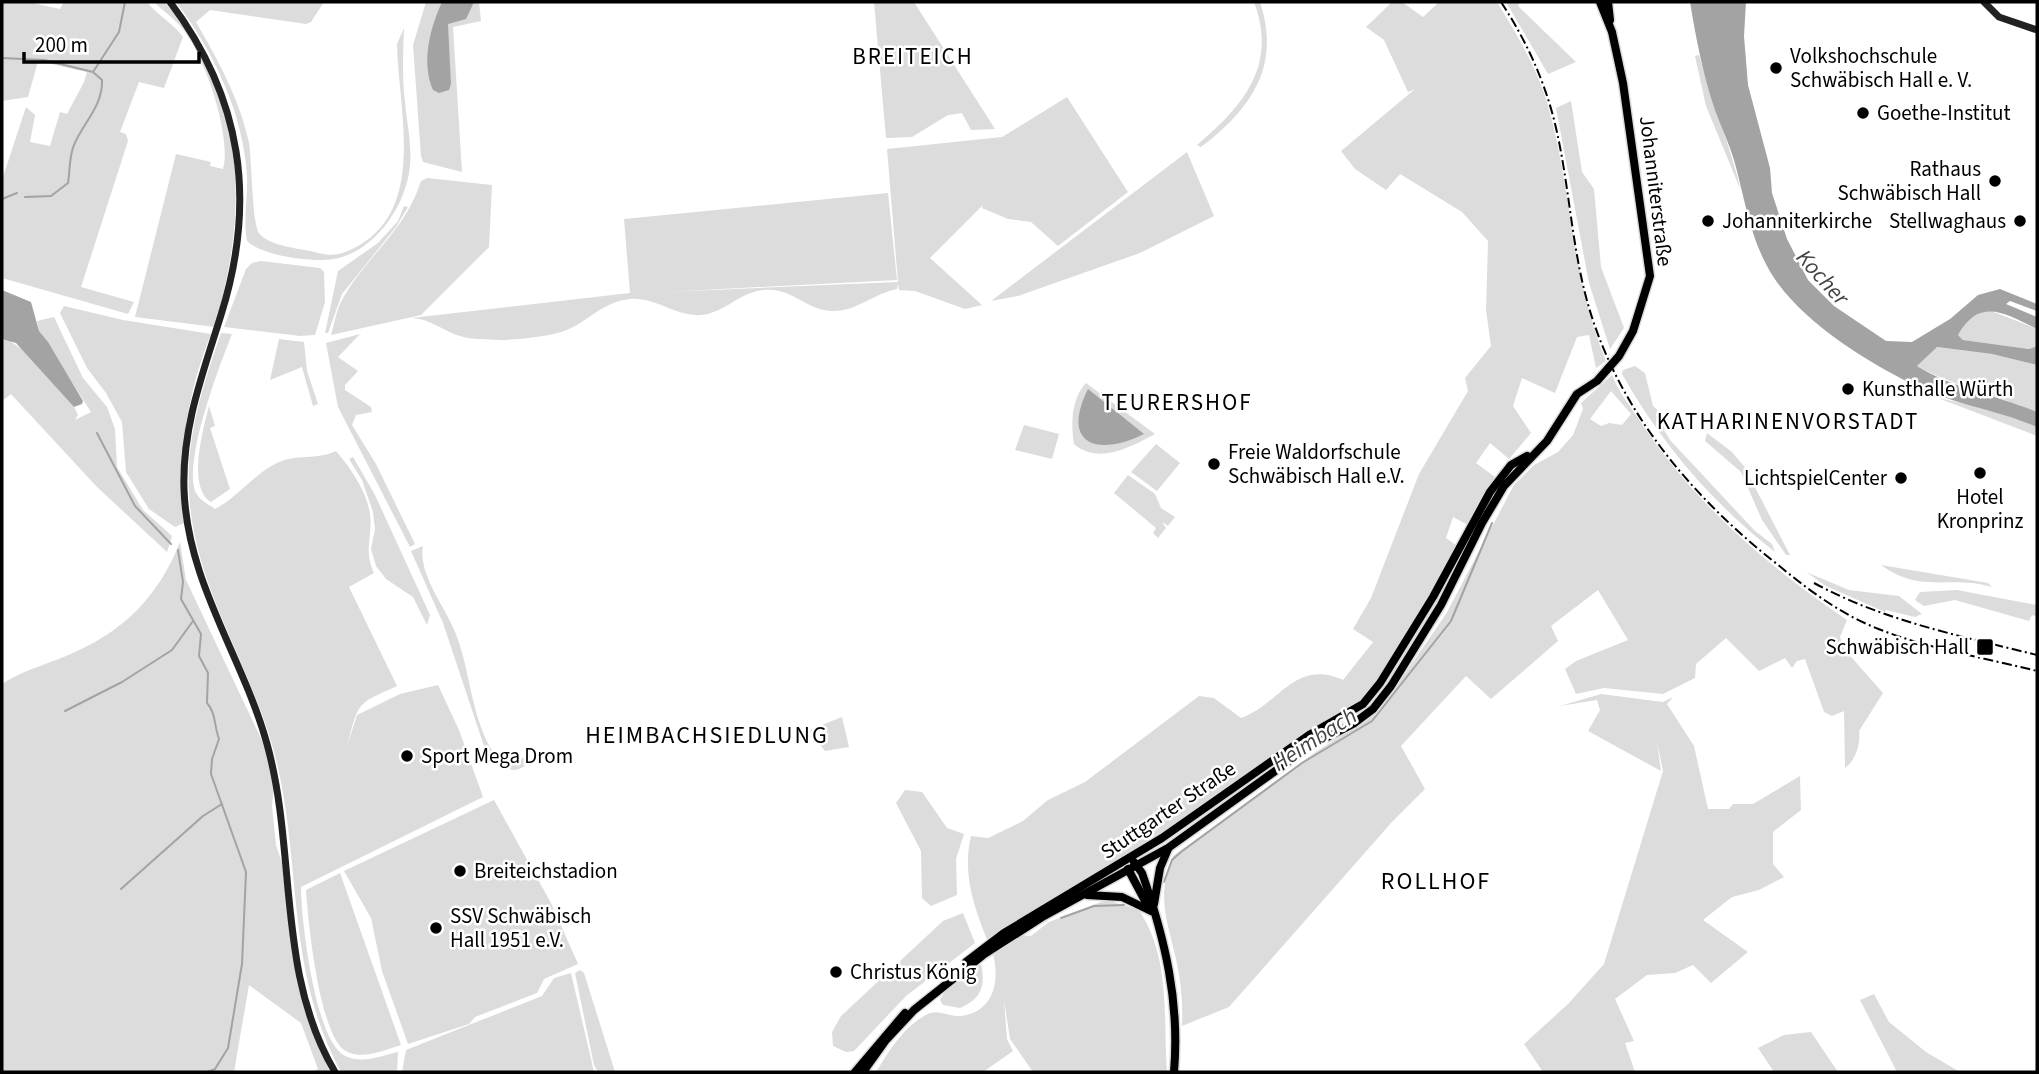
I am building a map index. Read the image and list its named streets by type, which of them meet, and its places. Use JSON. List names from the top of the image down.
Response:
{
  "streets": {
    "main road": ["Johanniterstraße", "Stuttgarter Straße"]
  },
  "crossings": [
    ["Johanniterstraße", "Stuttgarter Straße"]
  ],
  "districts": [
    "BREITEICH",
    "TEURERSHOF",
    "KATHARINENVORSTADT",
    "HEIMBACHSIEDLUNG",
    "ROLLHOF"
  ],
  "water": ["Kocher", "Heimbach"],
  "places": {
    "other": [
      "Volkshochschule Schwäbisch Hall e. V.",
      "Goethe-Institut",
      "Rathaus Schwäbisch Hall",
      "Johanniterkirche",
      "Stellwaghaus",
      "Kunsthalle Würth",
      "Freie Waldorfschule Schwäbisch Hall e.V.",
      "Hotel Kronprinz",
      "LichtspielCenter",
      "Sport Mega Drom",
      "Breiteichstadion",
      "SSV Schwäbisch Hall 1951 e.V.",
      "Christus König"
    ],
    "transit": ["Schwäbisch Hall"]
  },
  "scale_bar": "200 m"
}
